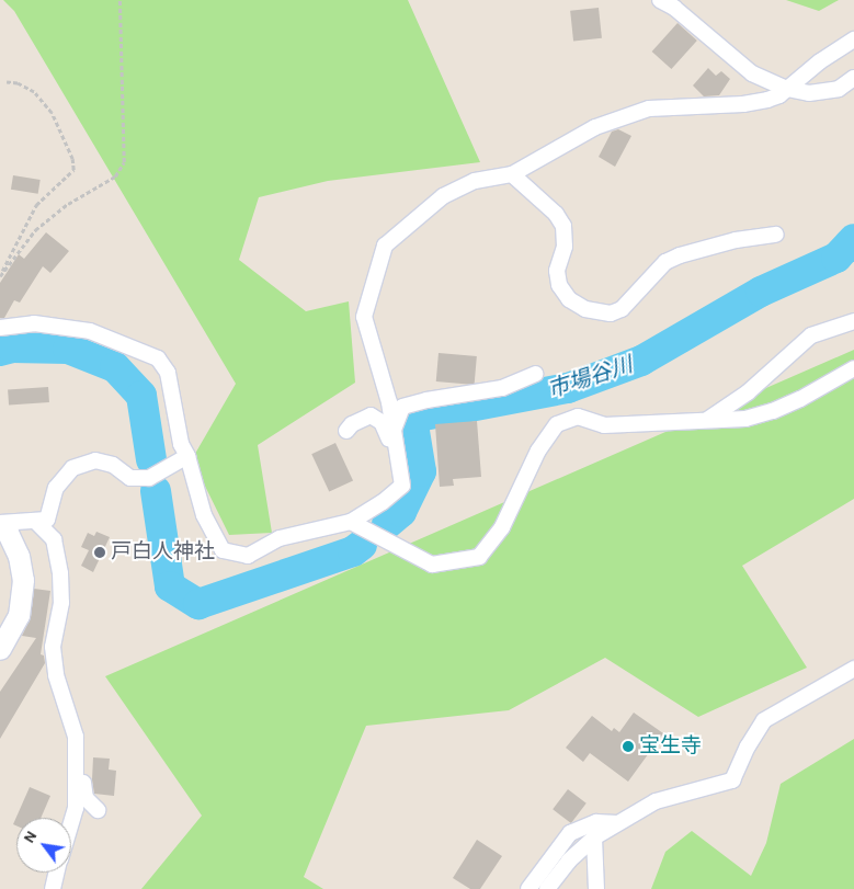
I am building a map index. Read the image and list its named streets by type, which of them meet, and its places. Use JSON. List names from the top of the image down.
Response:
{
  "water": ["市場谷川"],
  "places": ["戸白人神社", "宝生寺"],
  "north": "top left"
}
